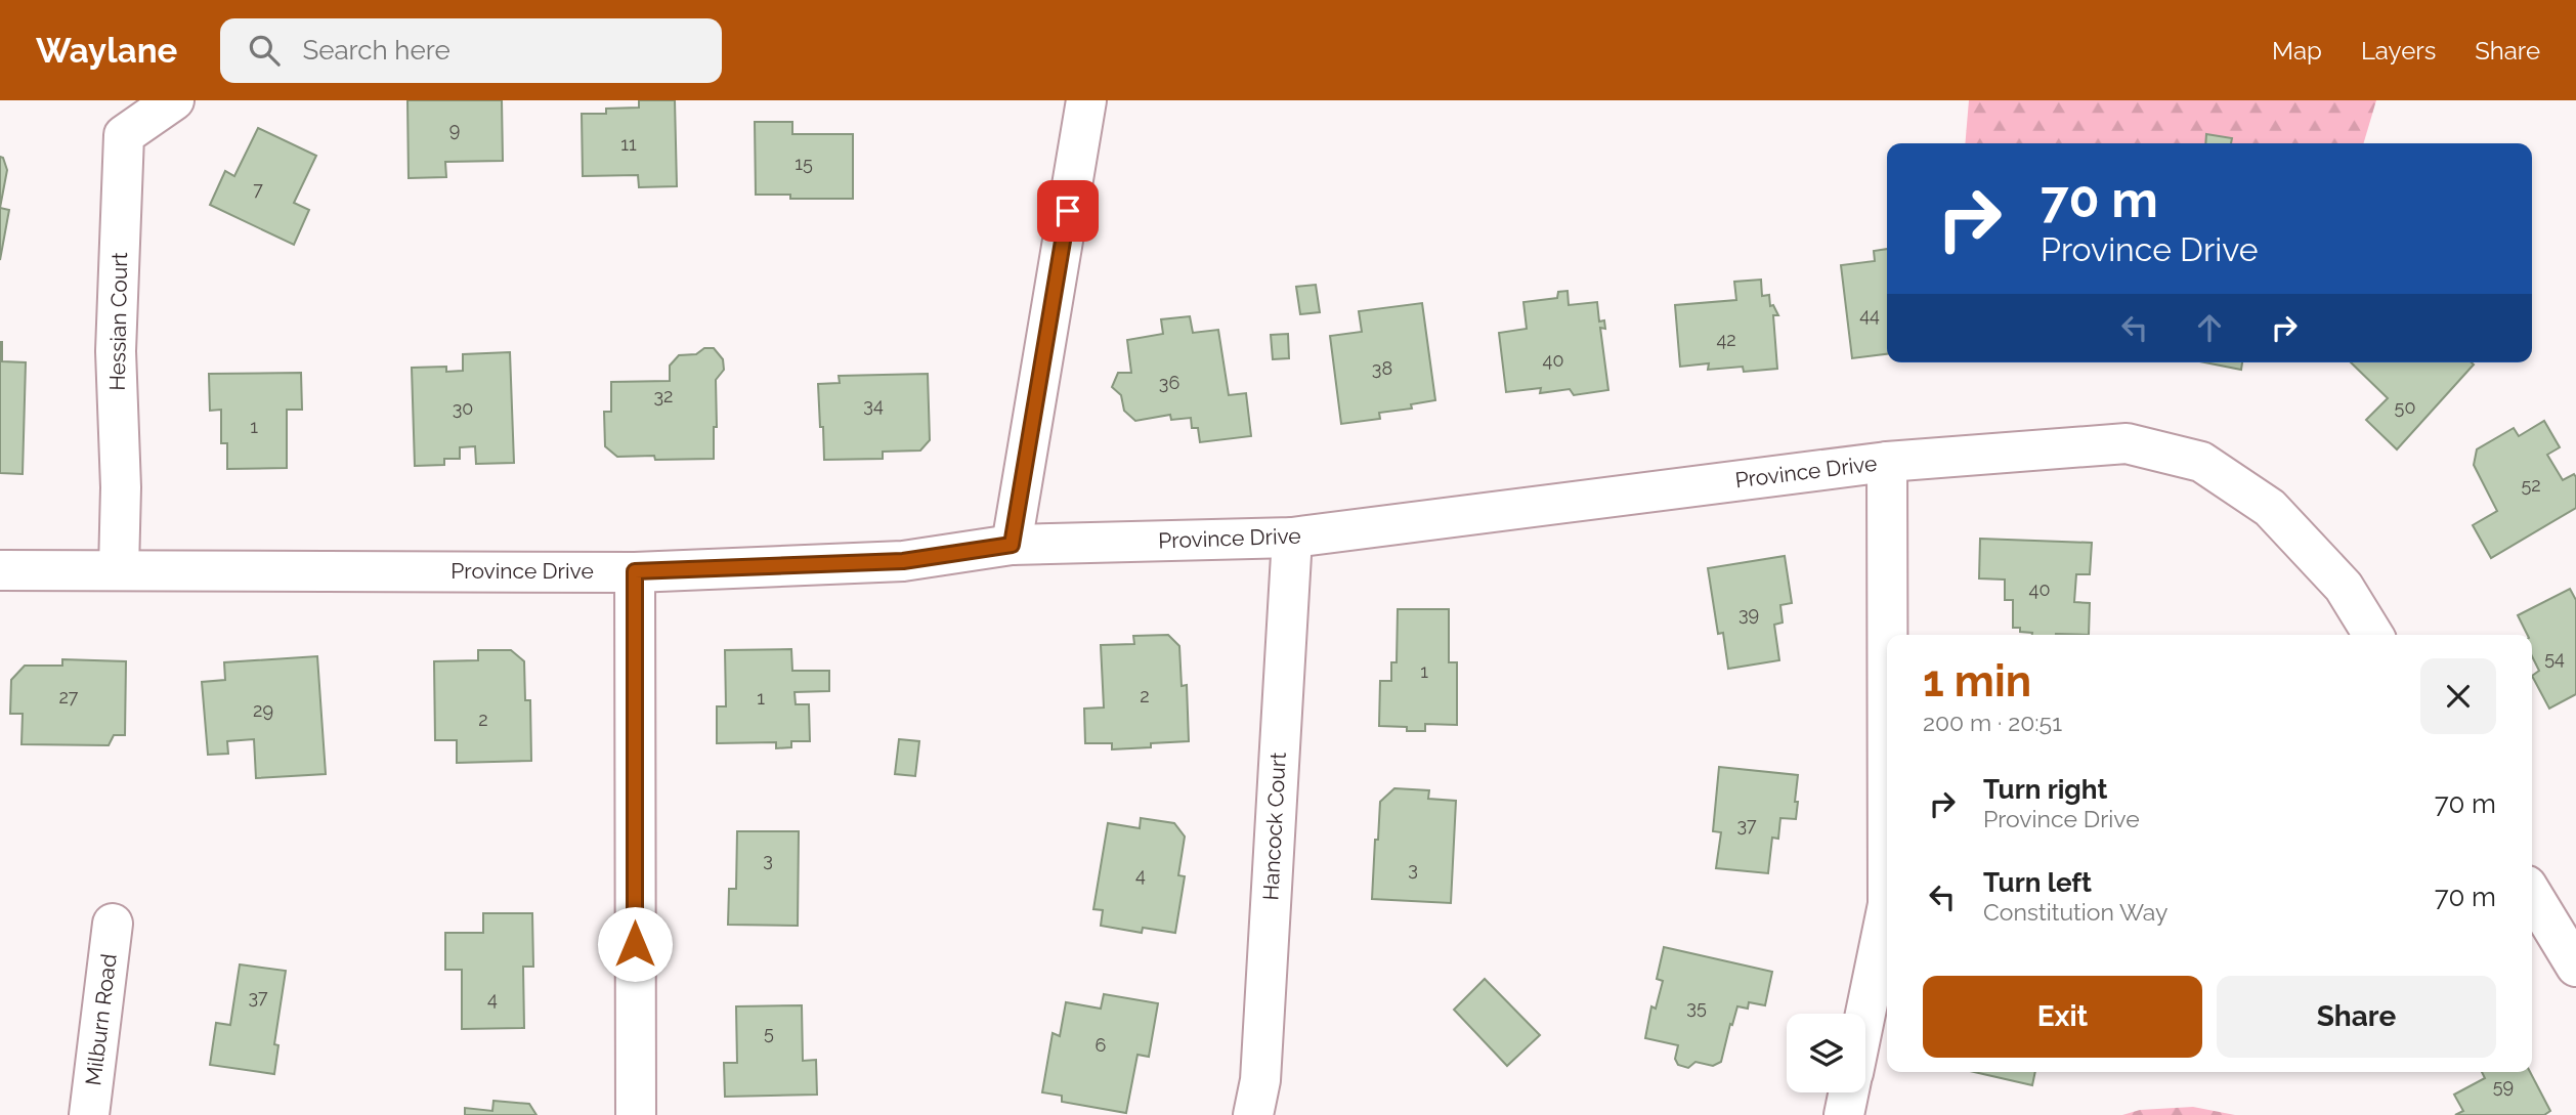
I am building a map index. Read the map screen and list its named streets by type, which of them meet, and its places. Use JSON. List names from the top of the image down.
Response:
{
  "streets": {
    "street": [
      "Hessian Court",
      "Province Drive",
      "Hancock Court",
      "Milburn Road"
    ]
  },
  "crossings": [
    ["Hessian Court", "Province Drive"],
    ["Province Drive", "Hancock Court"]
  ],
  "house_numbers": [
    "9",
    "11",
    "15",
    "7",
    "44",
    "42",
    "40",
    "38",
    "36",
    "32",
    "34",
    "50",
    "30",
    "1",
    "52",
    "40",
    "39",
    "54",
    "1",
    "2",
    "27",
    "1",
    "29",
    "2",
    "37",
    "3",
    "3",
    "4",
    "37",
    "4",
    "35",
    "5",
    "6",
    "59"
  ],
  "page": {
    "header": "Waylane",
    "search": "Search here",
    "nav": ["Map", "Layers", "Share"],
    "turn": ["70 m", "Province Drive"],
    "heading": ["1 min", "200 m · 20:51"],
    "list": [
      {
        "name": "Turn right",
        "note": "Province Drive",
        "value": "70 m"
      },
      {
        "name": "Turn left",
        "note": "Constitution Way",
        "value": "70 m"
      }
    ],
    "buttons": ["Exit", "Share"]
  }
}
